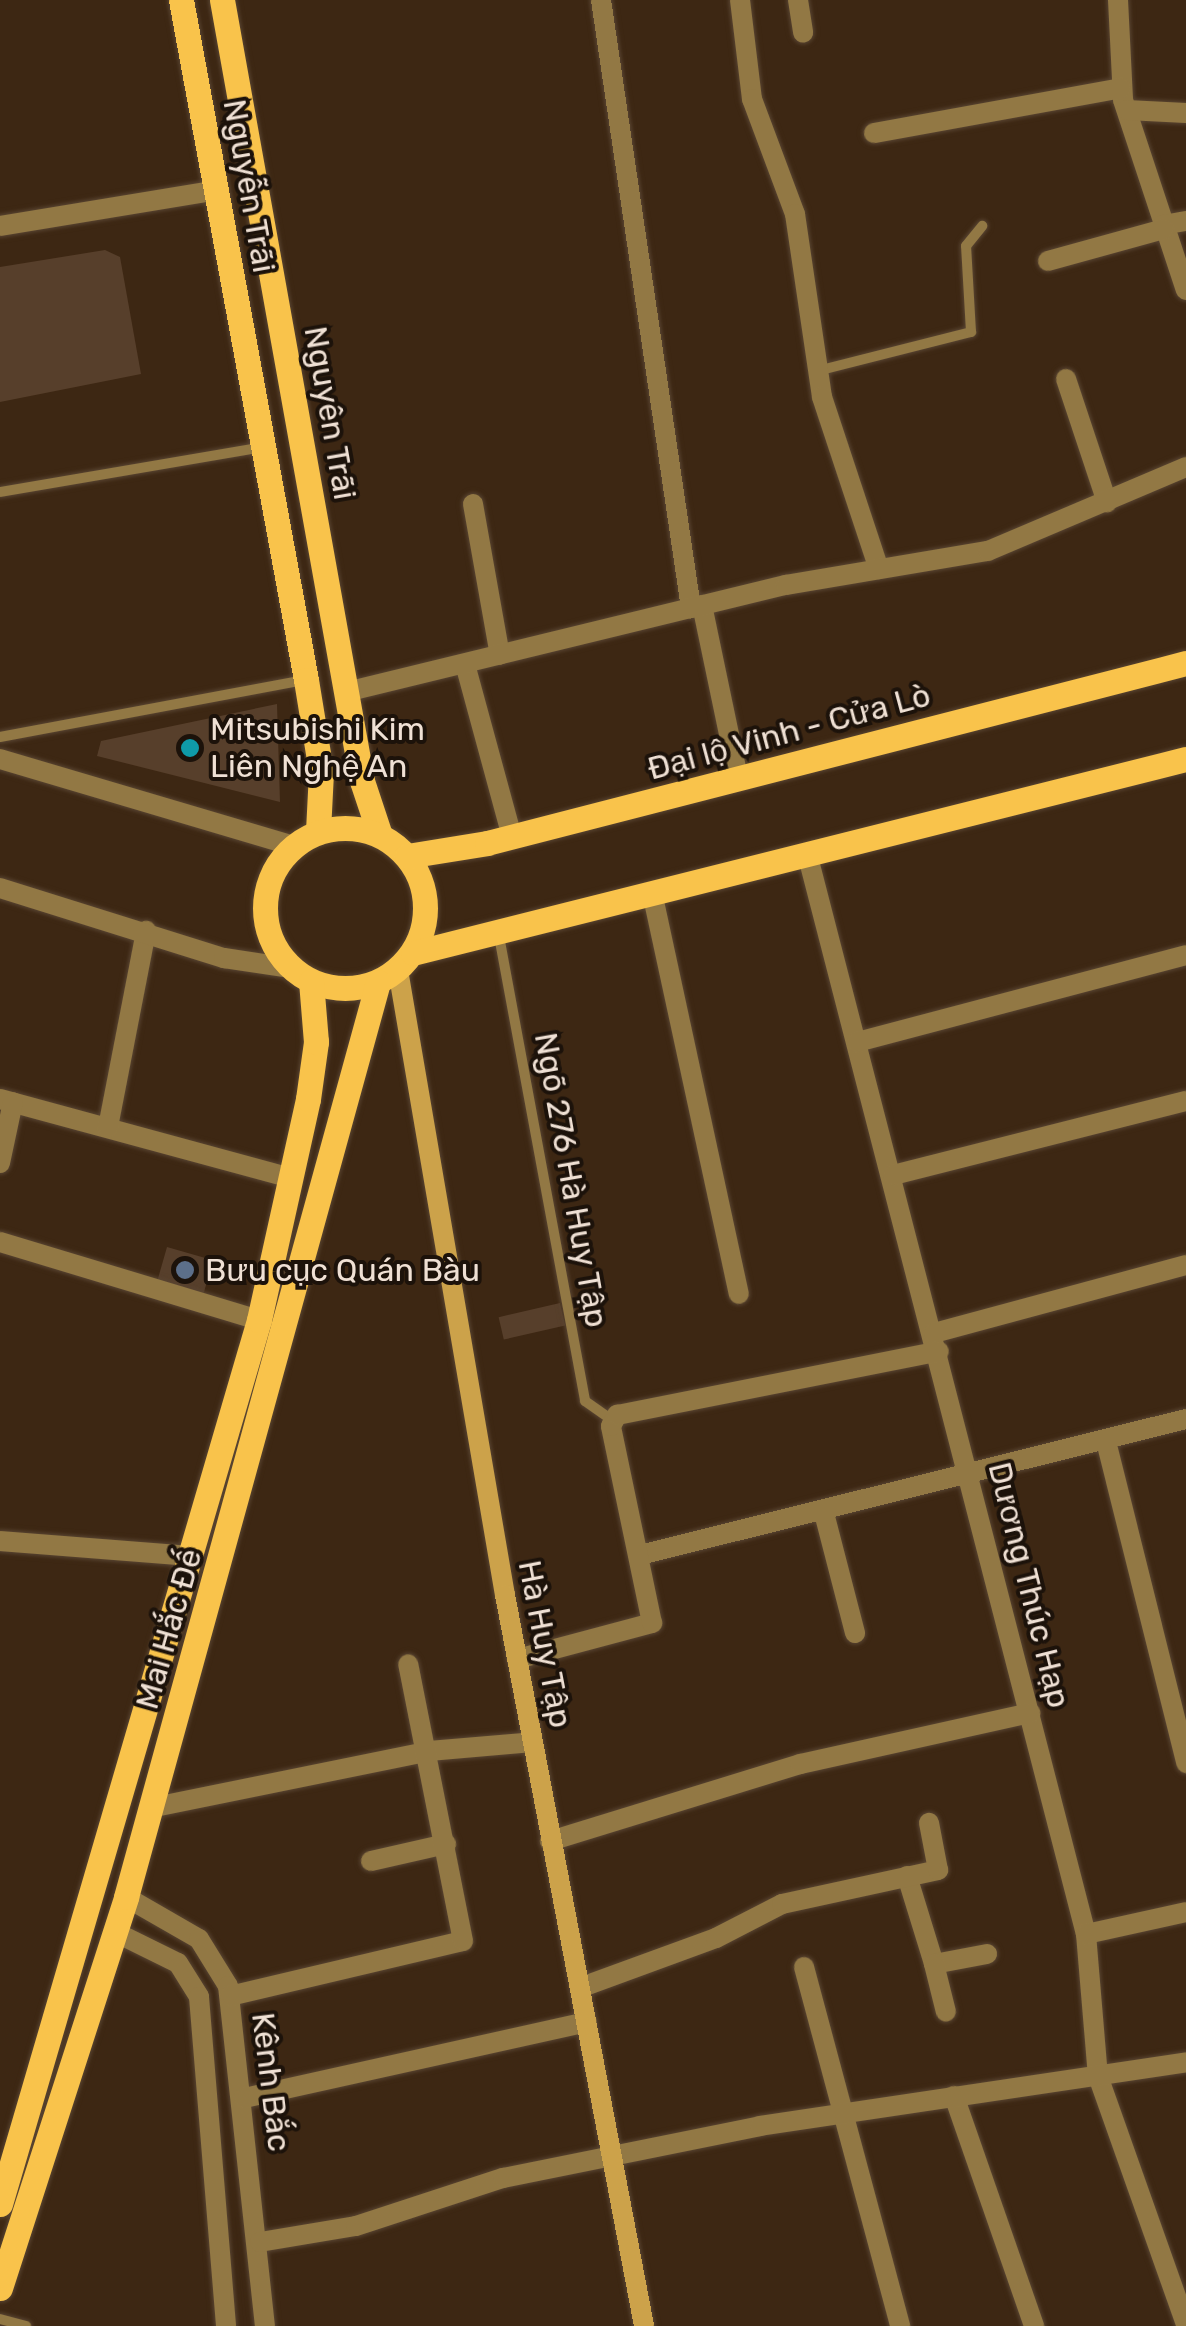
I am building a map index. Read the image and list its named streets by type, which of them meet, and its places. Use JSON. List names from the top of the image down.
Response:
{
  "streets": {
    "main road": [
      "Nguyễn Trãi",
      "Nguyên Trãi",
      "Đại lộ Vinh - Cửa Lò",
      "Mai Hắc Đế",
      "Hà Huy Tập"
    ],
    "street": ["Dương Thúc Hạp", "Kênh Bắc"],
    "lane": ["Ngõ 276 Hà Huy Tập"]
  },
  "crossings": [
    ["Nguyên Trãi", "Đại lộ Vinh - Cửa Lò"],
    ["Nguyên Trãi", "Mai Hắc Đế"],
    ["Nguyên Trãi", "Hà Huy Tập"],
    ["Đại lộ Vinh - Cửa Lò", "Mai Hắc Đế"],
    ["Đại lộ Vinh - Cửa Lò", "Hà Huy Tập"],
    ["Mai Hắc Đế", "Hà Huy Tập"],
    ["Mai Hắc Đế", "Kênh Bắc"]
  ],
  "places": ["Mitsubishi Kim Liên Nghệ An", "Bưu cục Quán Bàu"]
}
